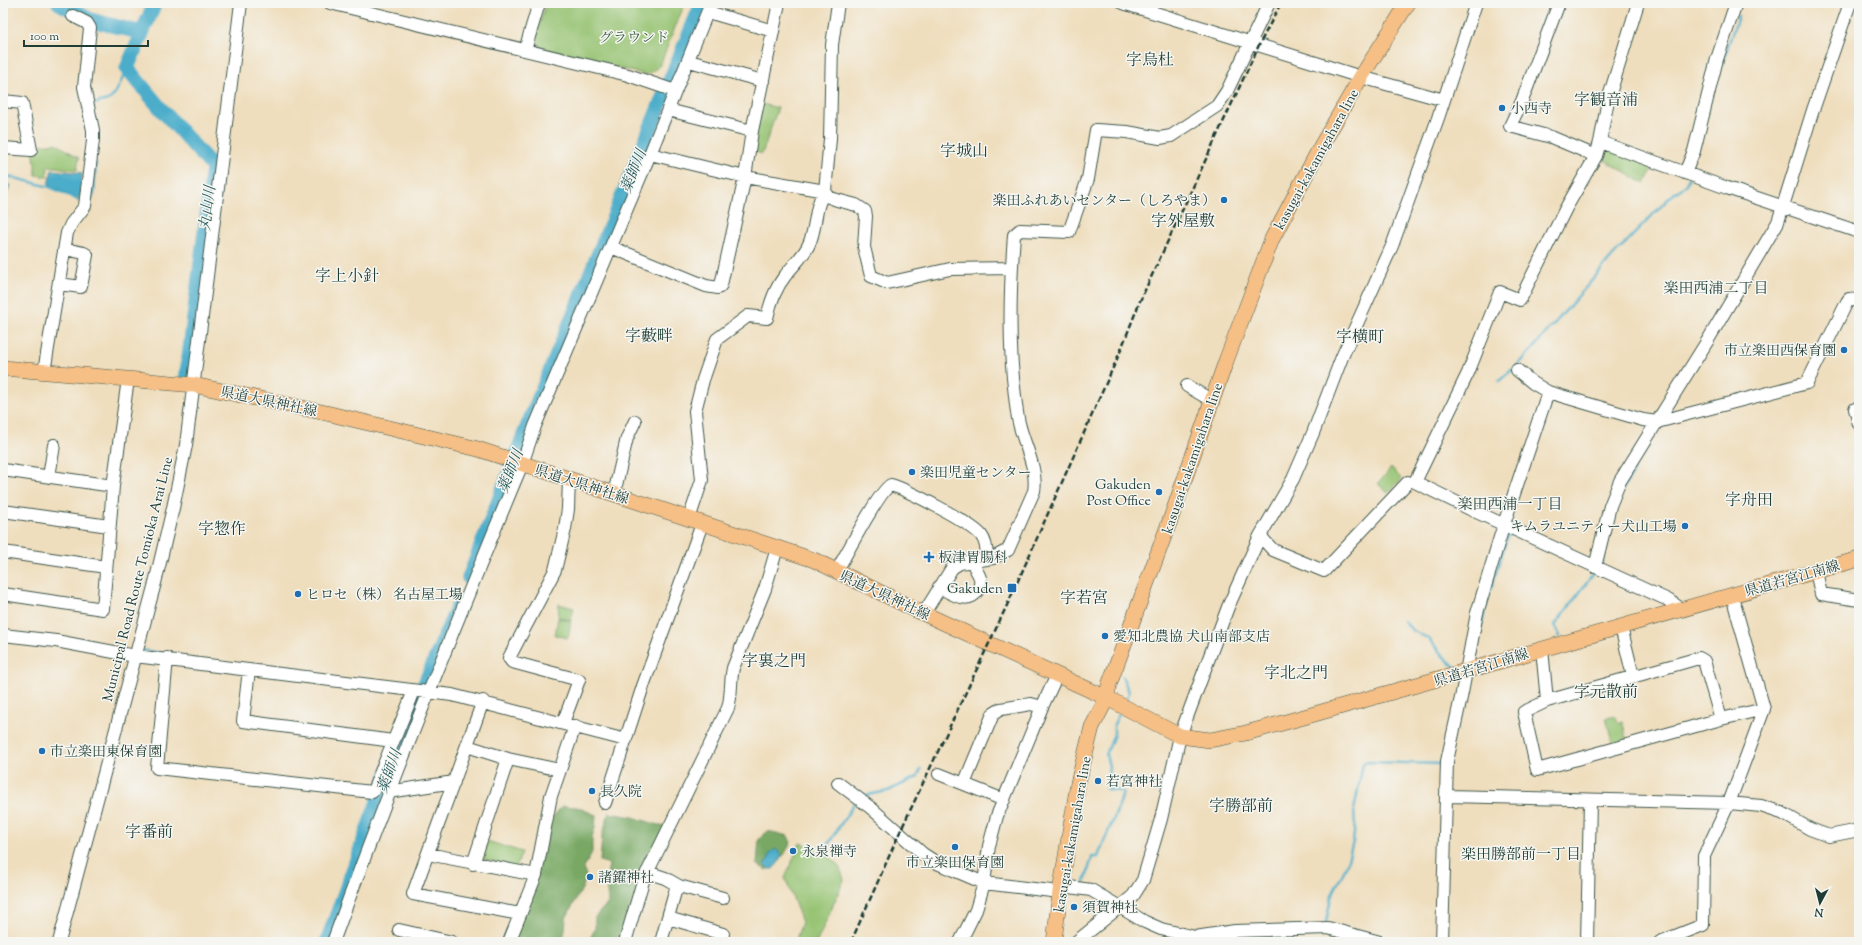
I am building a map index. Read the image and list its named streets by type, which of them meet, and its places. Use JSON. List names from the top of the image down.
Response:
{
  "streets": {
    "main road": ["kasugai-kakamigahara line", "県道大県神社線", "県道若宮江南線"],
    "street": ["Municipal Road Route Tomioka Arai Line"]
  },
  "crossings": [
    ["kasugai-kakamigahara line", "県道大県神社線"],
    ["kasugai-kakamigahara line", "県道若宮江南線"],
    ["県道大県神社線", "県道若宮江南線"],
    ["県道大県神社線", "Municipal Road Route Tomioka Arai Line"]
  ],
  "districts": [
    "字烏杜",
    "字観音浦",
    "字城山",
    "字外屋敷",
    "字上小針",
    "楽田西浦二丁目",
    "字藪畔",
    "字横町",
    "字舟田",
    "楽田西浦一丁目",
    "字惣作",
    "字若宮",
    "字裏之門",
    "字北之門",
    "字元散前",
    "字勝部前",
    "字番前",
    "楽田勝部前一丁目"
  ],
  "water": ["薬師川", "丸山川"],
  "parks": ["グラウンド"],
  "places": {
    "other": [
      "小西寺",
      "楽田ふれあいセンター（しろやま）",
      "市立楽田西保育園",
      "楽田児童センター",
      "Gakuden Post Office",
      "キムラユニティー犬山工場",
      "ヒロセ（株） 名古屋工場",
      "愛知北農協 犬山南部支店",
      "市立楽田東保育園",
      "若宮神社",
      "長久院",
      "市立楽田保育園",
      "永泉禅寺",
      "諸鑃神社",
      "須賀神社"
    ],
    "health": ["板津胃腸科"],
    "transit": ["Gakuden"]
  },
  "scale_bar": "100 m",
  "north": "bottom"
}
